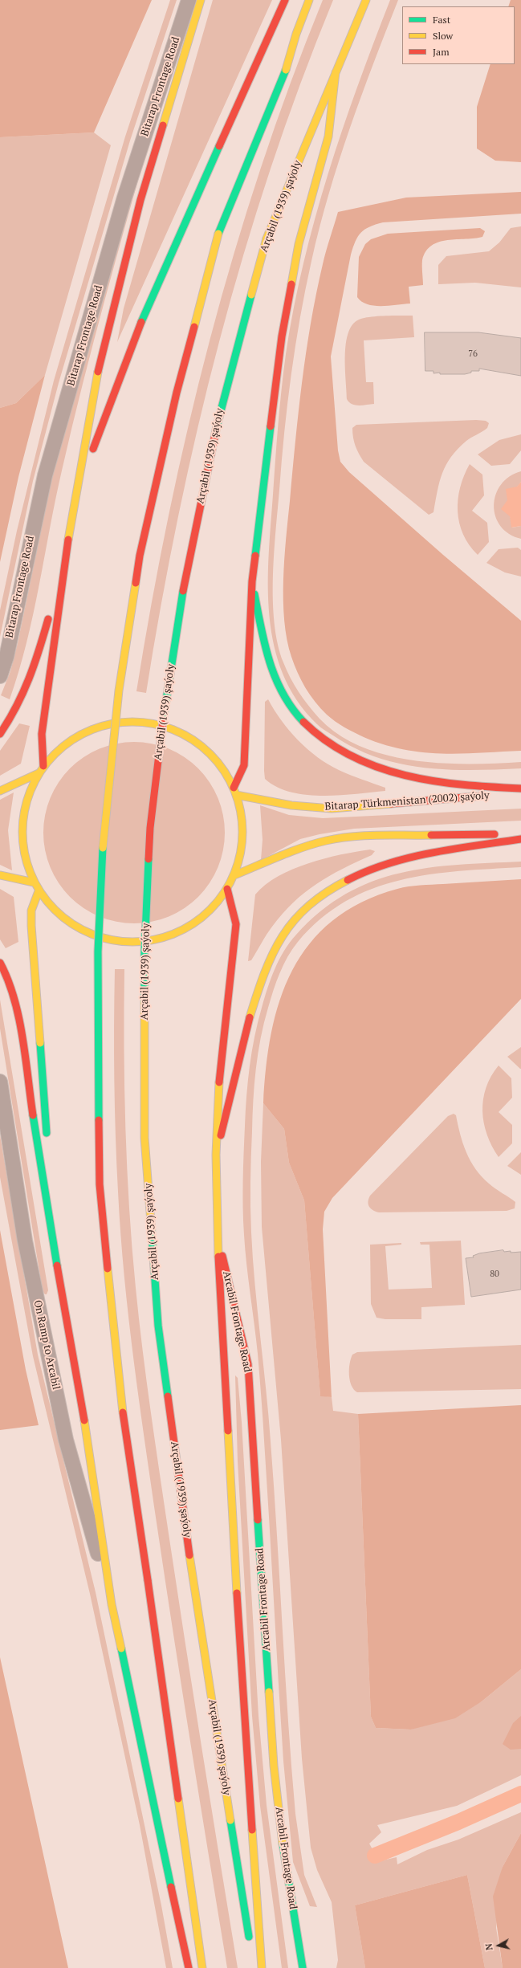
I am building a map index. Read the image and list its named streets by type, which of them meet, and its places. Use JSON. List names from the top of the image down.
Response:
{
  "streets": {
    "main road": ["Arçabil (1939) şaýoly", "Bitarap Türkmenistan (2002) şaýoly", "Arcabil Frontage Road"],
    "street": ["Bitarap Frontage Road", "On Ramp to Arcabil"]
  },
  "house_numbers": ["76", "80"],
  "legend": ["Fast", "Slow", "Jam"],
  "north": "left"
}
